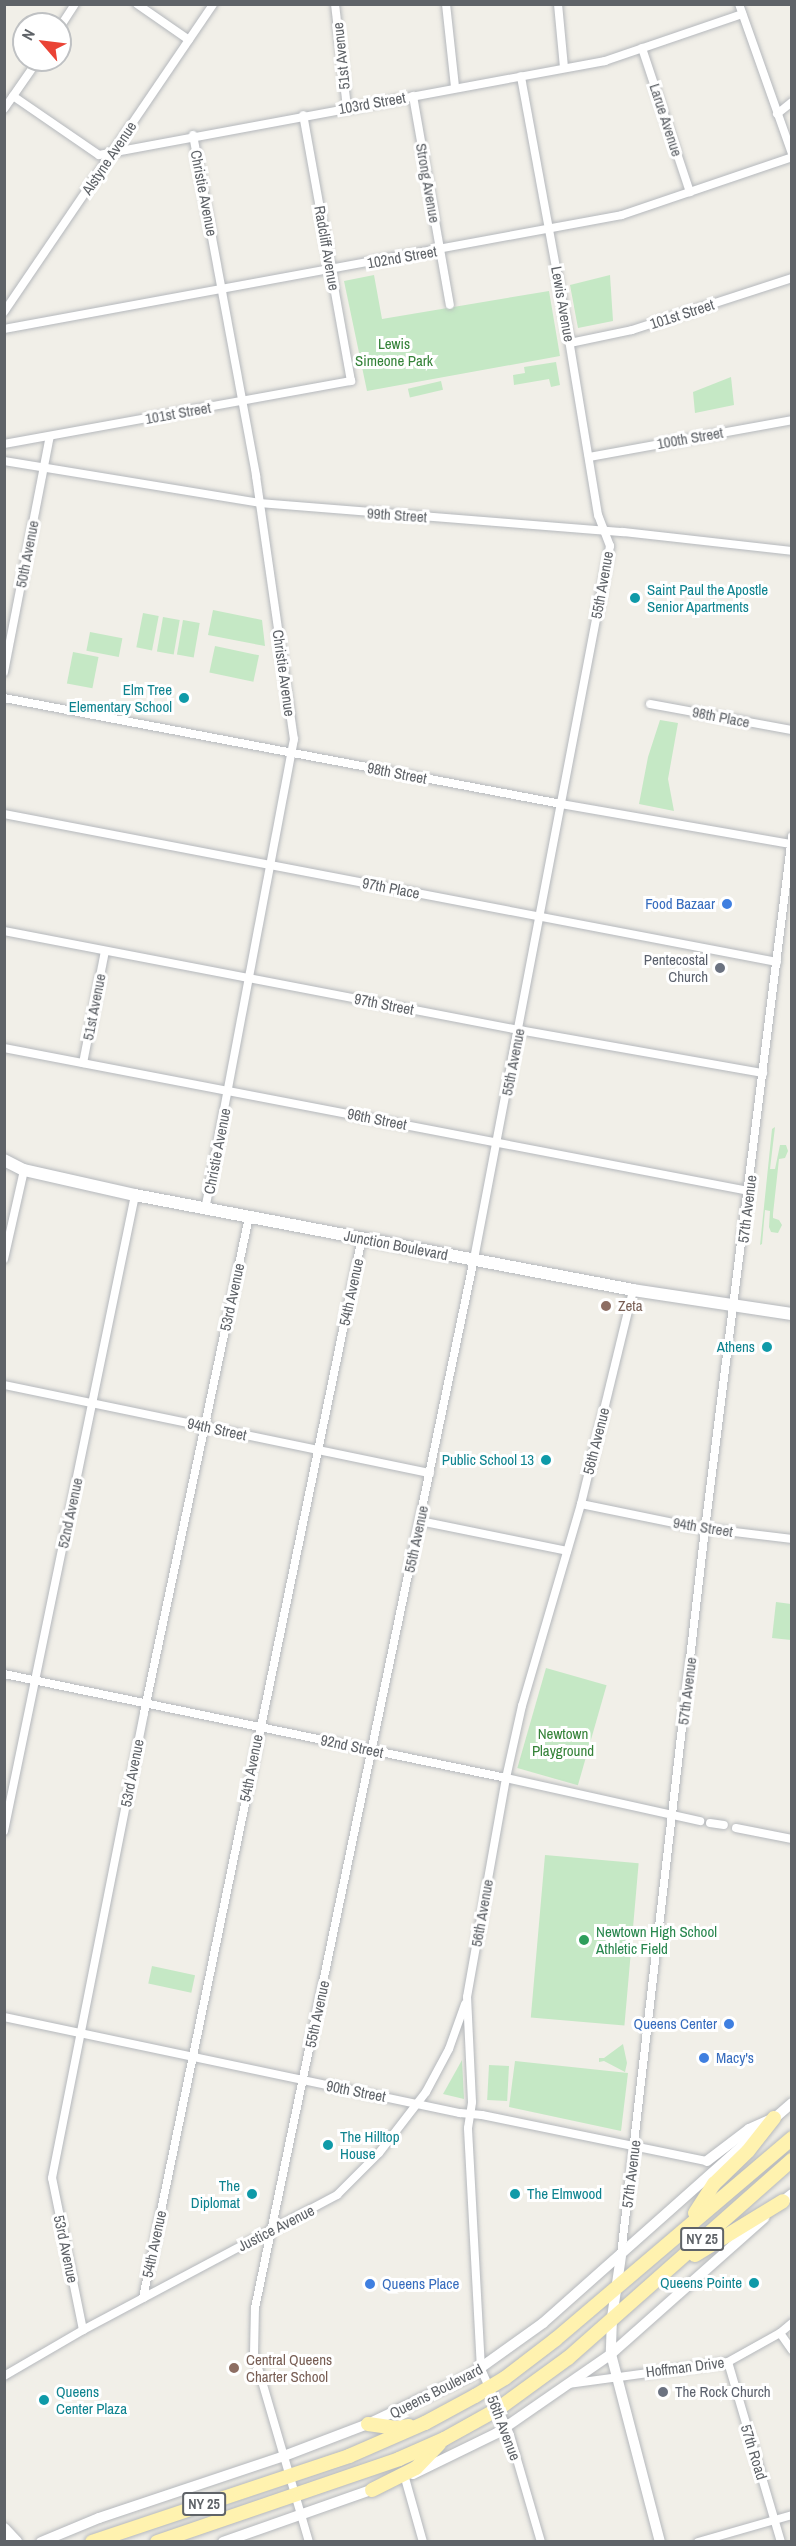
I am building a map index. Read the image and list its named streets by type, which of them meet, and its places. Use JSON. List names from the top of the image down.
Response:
{
  "streets": {
    "main road": ["Junction Boulevard", "NY 25", "Queens Boulevard"],
    "street": [
      "51st Avenue",
      "103rd Street",
      "Larue Avenue",
      "Alstyne Avenue",
      "Strong Avenue",
      "Christie Avenue",
      "Radcliff Avenue",
      "102nd Street",
      "Lewis Avenue",
      "101st Street",
      "100th Street",
      "99th Street",
      "50th Avenue",
      "55th Avenue",
      "98th Place",
      "98th Street",
      "97th Place",
      "97th Street",
      "96th Street",
      "57th Avenue",
      "54th Avenue",
      "53rd Avenue",
      "94th Street",
      "56th Avenue",
      "52nd Avenue",
      "92nd Street",
      "90th Street",
      "Justice Avenue",
      "Hoffman Drive",
      "57th Road"
    ]
  },
  "crossings": [
    ["51st Avenue", "103rd Street"],
    ["51st Avenue", "97th Street"],
    ["51st Avenue", "96th Street"],
    ["103rd Street", "Larue Avenue"],
    ["103rd Street", "Alstyne Avenue"],
    ["103rd Street", "Strong Avenue"],
    ["103rd Street", "Christie Avenue"],
    ["103rd Street", "Radcliff Avenue"],
    ["103rd Street", "Lewis Avenue"],
    ["Larue Avenue", "102nd Street"],
    ["Strong Avenue", "102nd Street"],
    ["Christie Avenue", "102nd Street"],
    ["Christie Avenue", "101st Street"],
    ["Christie Avenue", "99th Street"],
    ["Christie Avenue", "98th Street"],
    ["Christie Avenue", "97th Place"],
    ["Christie Avenue", "97th Street"],
    ["Christie Avenue", "96th Street"],
    ["Christie Avenue", "Junction Boulevard"],
    ["Radcliff Avenue", "102nd Street"],
    ["Radcliff Avenue", "101st Street"],
    ["102nd Street", "Lewis Avenue"],
    ["Lewis Avenue", "101st Street"],
    ["Lewis Avenue", "100th Street"],
    ["Lewis Avenue", "99th Street"],
    ["Lewis Avenue", "55th Avenue"],
    ["101st Street", "50th Avenue"],
    ["99th Street", "50th Avenue"],
    ["99th Street", "55th Avenue"],
    ["55th Avenue", "98th Street"],
    ["55th Avenue", "97th Place"],
    ["55th Avenue", "97th Street"],
    ["55th Avenue", "96th Street"],
    ["55th Avenue", "Junction Boulevard"],
    ["55th Avenue", "94th Street"],
    ["55th Avenue", "92nd Street"],
    ["55th Avenue", "90th Street"],
    ["55th Avenue", "Justice Avenue"],
    ["55th Avenue", "NY 25"],
    ["55th Avenue", "Queens Boulevard"],
    ["98th Street", "57th Avenue"],
    ["97th Place", "57th Avenue"],
    ["97th Street", "57th Avenue"],
    ["96th Street", "57th Avenue"],
    ["57th Avenue", "Junction Boulevard"],
    ["57th Avenue", "94th Street"],
    ["57th Avenue", "92nd Street"],
    ["57th Avenue", "90th Street"],
    ["57th Avenue", "NY 25"],
    ["57th Avenue", "Hoffman Drive"],
    ["57th Avenue", "Queens Boulevard"],
    ["Junction Boulevard", "54th Avenue"],
    ["Junction Boulevard", "53rd Avenue"],
    ["Junction Boulevard", "56th Avenue"],
    ["Junction Boulevard", "52nd Avenue"],
    ["54th Avenue", "94th Street"],
    ["54th Avenue", "92nd Street"],
    ["54th Avenue", "90th Street"],
    ["54th Avenue", "Justice Avenue"],
    ["53rd Avenue", "94th Street"],
    ["53rd Avenue", "92nd Street"],
    ["53rd Avenue", "90th Street"],
    ["53rd Avenue", "Justice Avenue"],
    ["94th Street", "56th Avenue"],
    ["94th Street", "52nd Avenue"],
    ["56th Avenue", "92nd Street"],
    ["56th Avenue", "90th Street"],
    ["56th Avenue", "Justice Avenue"],
    ["56th Avenue", "NY 25"],
    ["56th Avenue", "Queens Boulevard"],
    ["52nd Avenue", "92nd Street"],
    ["90th Street", "Justice Avenue"],
    ["Hoffman Drive", "57th Road"]
  ],
  "parks": ["Lewis Simeone Park", "Newtown Playground"],
  "places": [
    "Saint Paul the Apostle Senior Apartments",
    "Elm Tree Elementary School",
    "Food Bazaar",
    "Pentecostal Church",
    "Zeta",
    "Athens",
    "Public School 13",
    "Newtown High School Athletic Field",
    "Queens Center",
    "Macy's",
    "The Hilltop House",
    "The Diplomat",
    "The Elmwood",
    "Queens Pointe",
    "Queens Place",
    "Central Queens Charter School",
    "The Rock Church",
    "Queens Center Plaza"
  ],
  "north": "top left"
}
